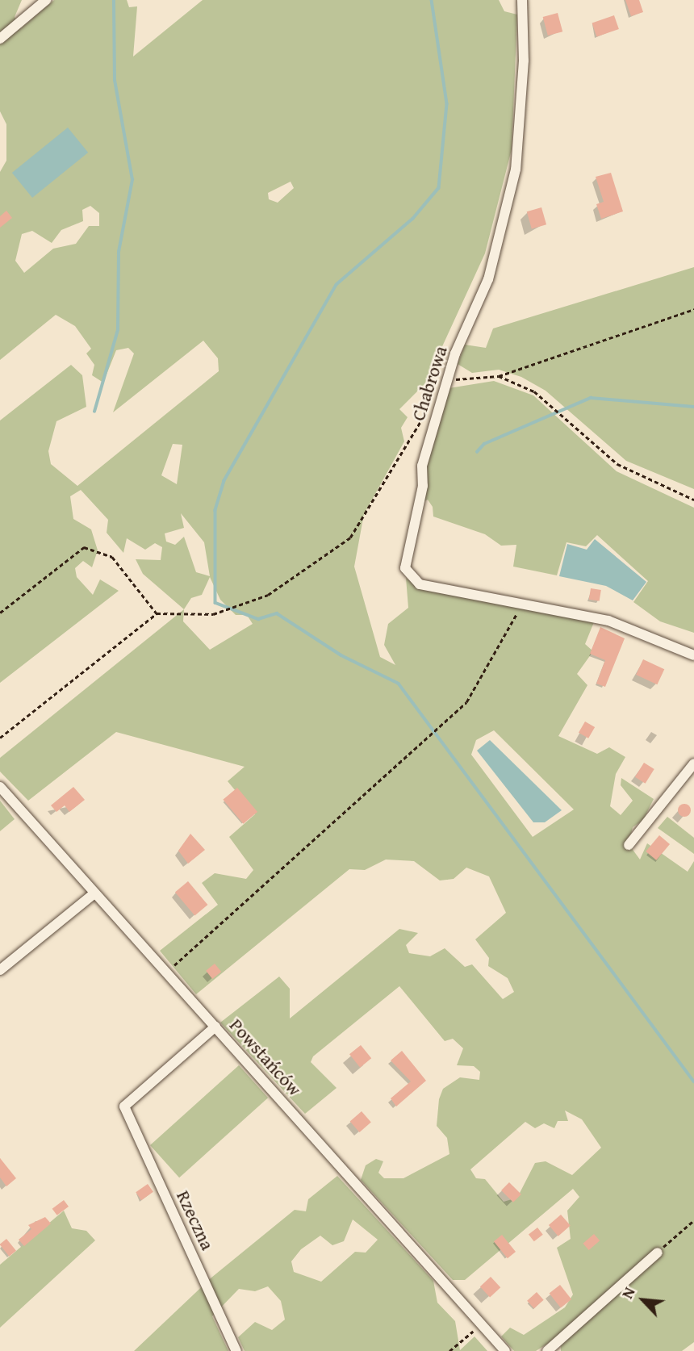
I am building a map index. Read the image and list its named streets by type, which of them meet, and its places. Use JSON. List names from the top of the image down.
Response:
{
  "streets": {
    "street": ["Chabrowa", "Powstańców", "Rzeczna"]
  },
  "crossings": [
    ["Powstańców", "Rzeczna"]
  ],
  "north": "top left"
}
